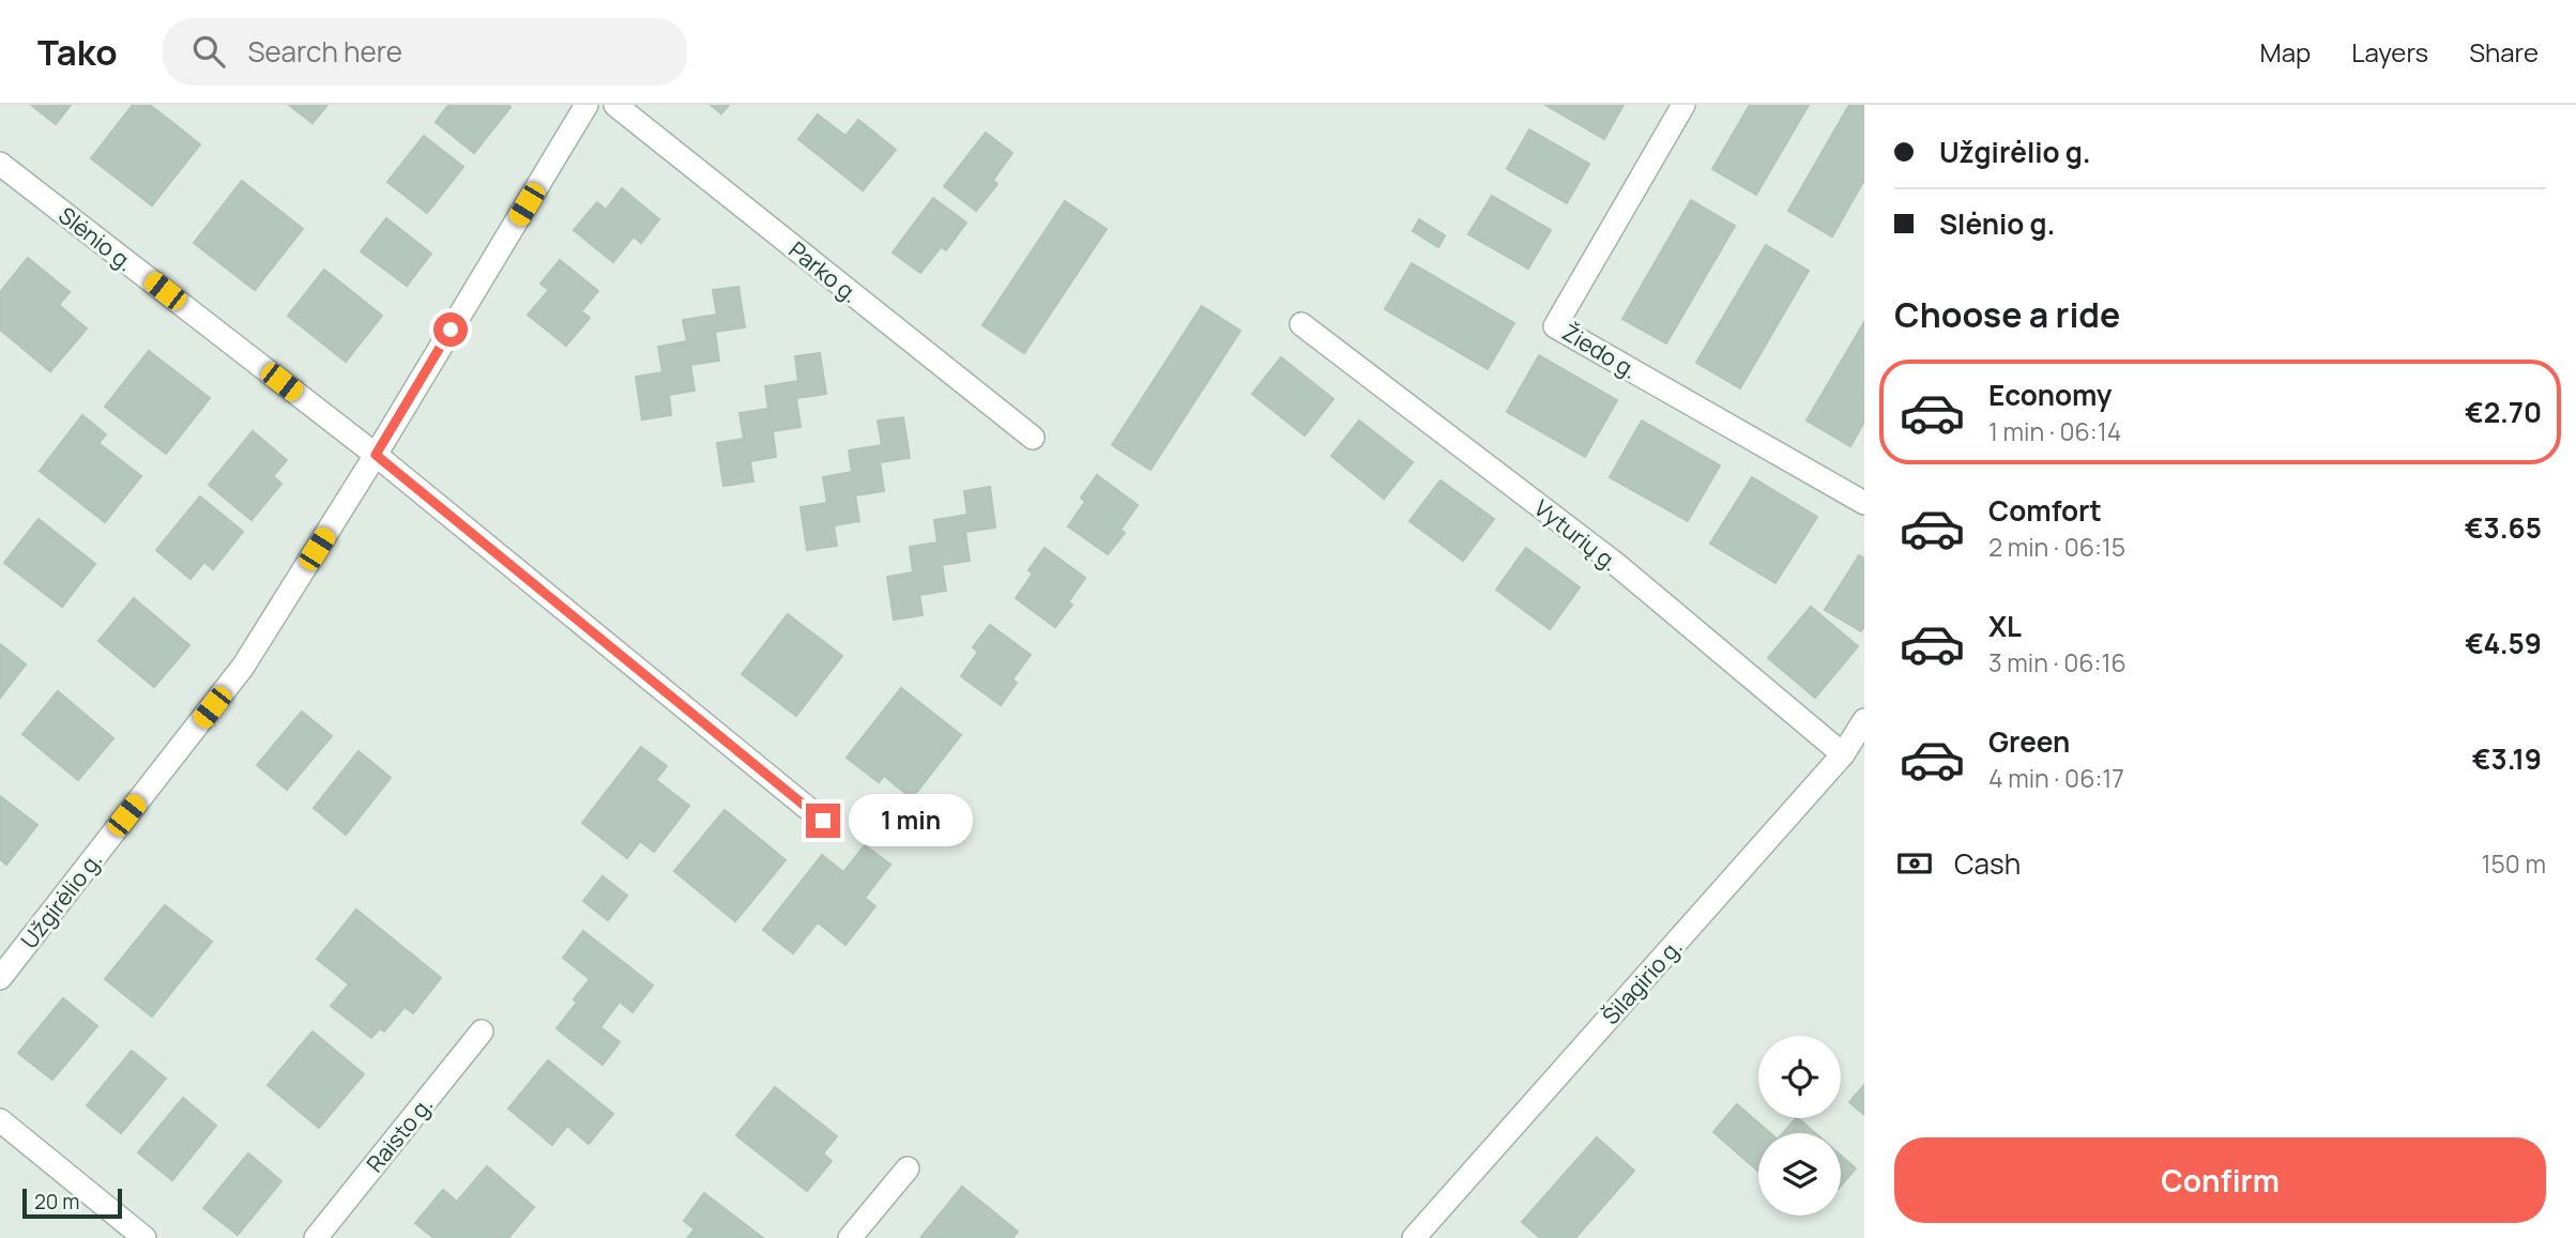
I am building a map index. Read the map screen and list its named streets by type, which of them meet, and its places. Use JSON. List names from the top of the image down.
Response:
{
  "streets": {
    "street": [
      "Slėnio g.",
      "Parko g.",
      "Žiedo g.",
      "Vyturių g.",
      "Užgirėlio g.",
      "Šilagirio g.",
      "Raisto g."
    ]
  },
  "crossings": [
    ["Slėnio g.", "Užgirėlio g."],
    ["Vyturių g.", "Šilagirio g."]
  ],
  "scale_bar": "20 m",
  "page": {
    "header": "Tako",
    "search": "Search here",
    "nav": ["Map", "Layers", "Share"],
    "banner": ["Užgirėlio g.", "Slėnio g."],
    "heading": "Choose a ride",
    "list": [
      {
        "name": "Economy",
        "note": "1 min · 06:14",
        "value": "€2.70"
      },
      {
        "name": "Comfort",
        "note": "2 min · 06:15",
        "value": "€3.65"
      },
      {
        "name": "XL",
        "note": "3 min · 06:16",
        "value": "€4.59"
      },
      {
        "name": "Green",
        "note": "4 min · 06:17",
        "value": "€3.19"
      }
    ],
    "bubble": "1 min",
    "pay": ["Cash", "150 m"],
    "buttons": "Confirm",
    "scale": "20 m"
  }
}
